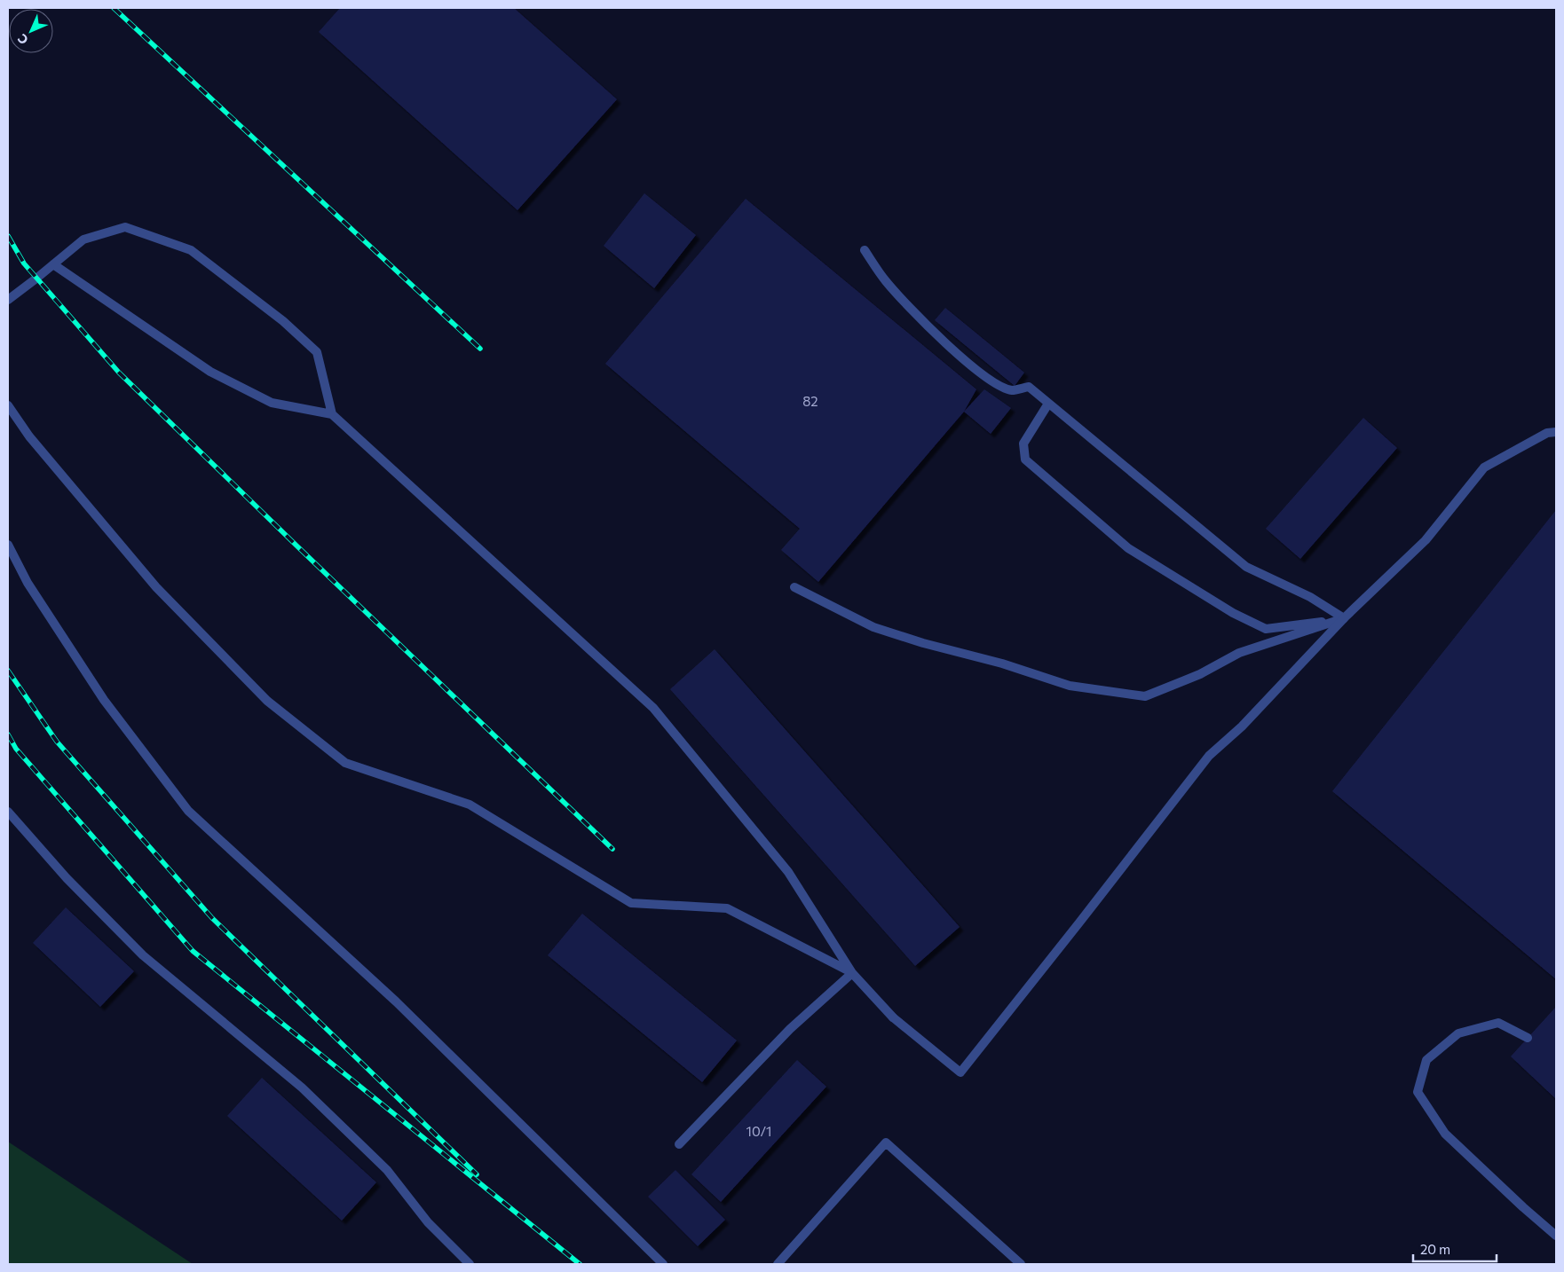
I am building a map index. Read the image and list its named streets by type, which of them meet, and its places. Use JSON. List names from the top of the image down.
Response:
{
  "house_numbers": ["82", "10/1"],
  "scale_bar": "20 m",
  "north": "bottom left"
}
